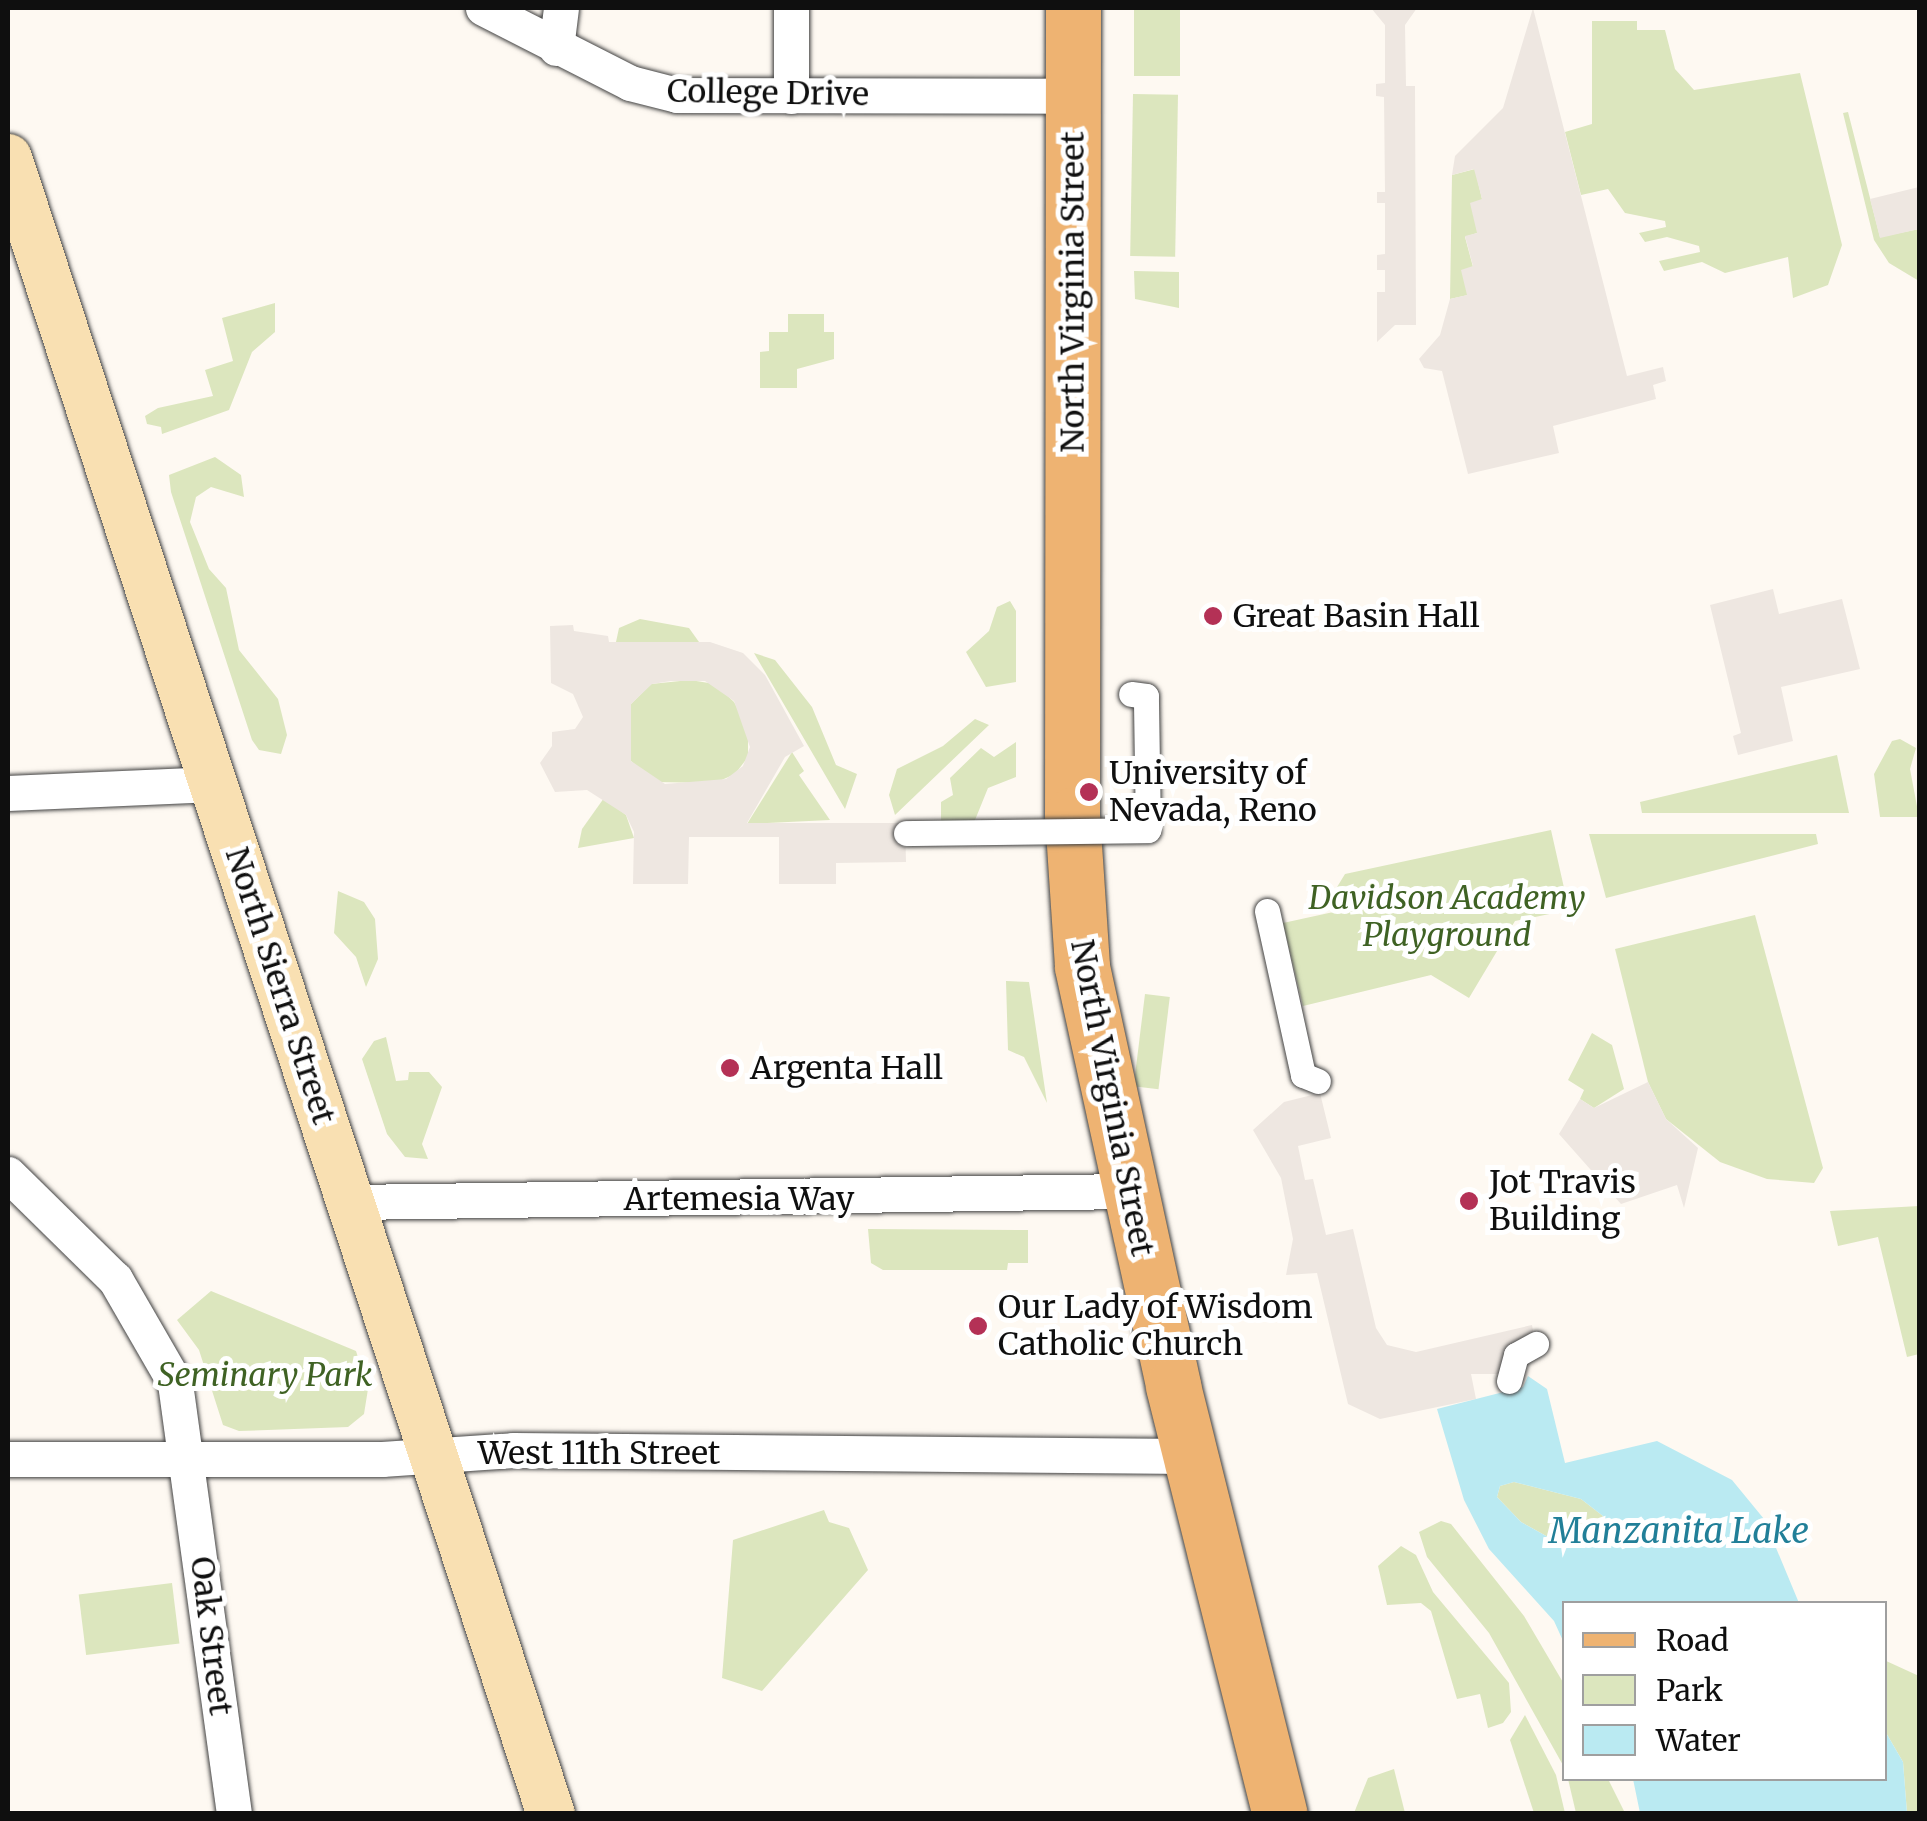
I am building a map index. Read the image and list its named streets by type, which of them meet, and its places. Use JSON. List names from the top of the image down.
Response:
{
  "streets": {
    "main road": ["North Virginia Street", "North Sierra Street"],
    "street": [
      "College Drive",
      "Artemesia Way",
      "West 11th Street",
      "Oak Street"
    ]
  },
  "crossings": [
    ["College Drive", "North Virginia Street"],
    ["North Virginia Street", "Artemesia Way"],
    ["North Virginia Street", "West 11th Street"],
    ["North Sierra Street", "Artemesia Way"],
    ["North Sierra Street", "West 11th Street"],
    ["West 11th Street", "Oak Street"]
  ],
  "water": ["Manzanita Lake"],
  "parks": ["Davidson Academy Playground", "Seminary Park"],
  "places": [
    "Great Basin Hall",
    "University of Nevada, Reno",
    "Argenta Hall",
    "Jot Travis Building",
    "Our Lady of Wisdom Catholic Church"
  ],
  "legend": ["Road", "Park", "Water"]
}
